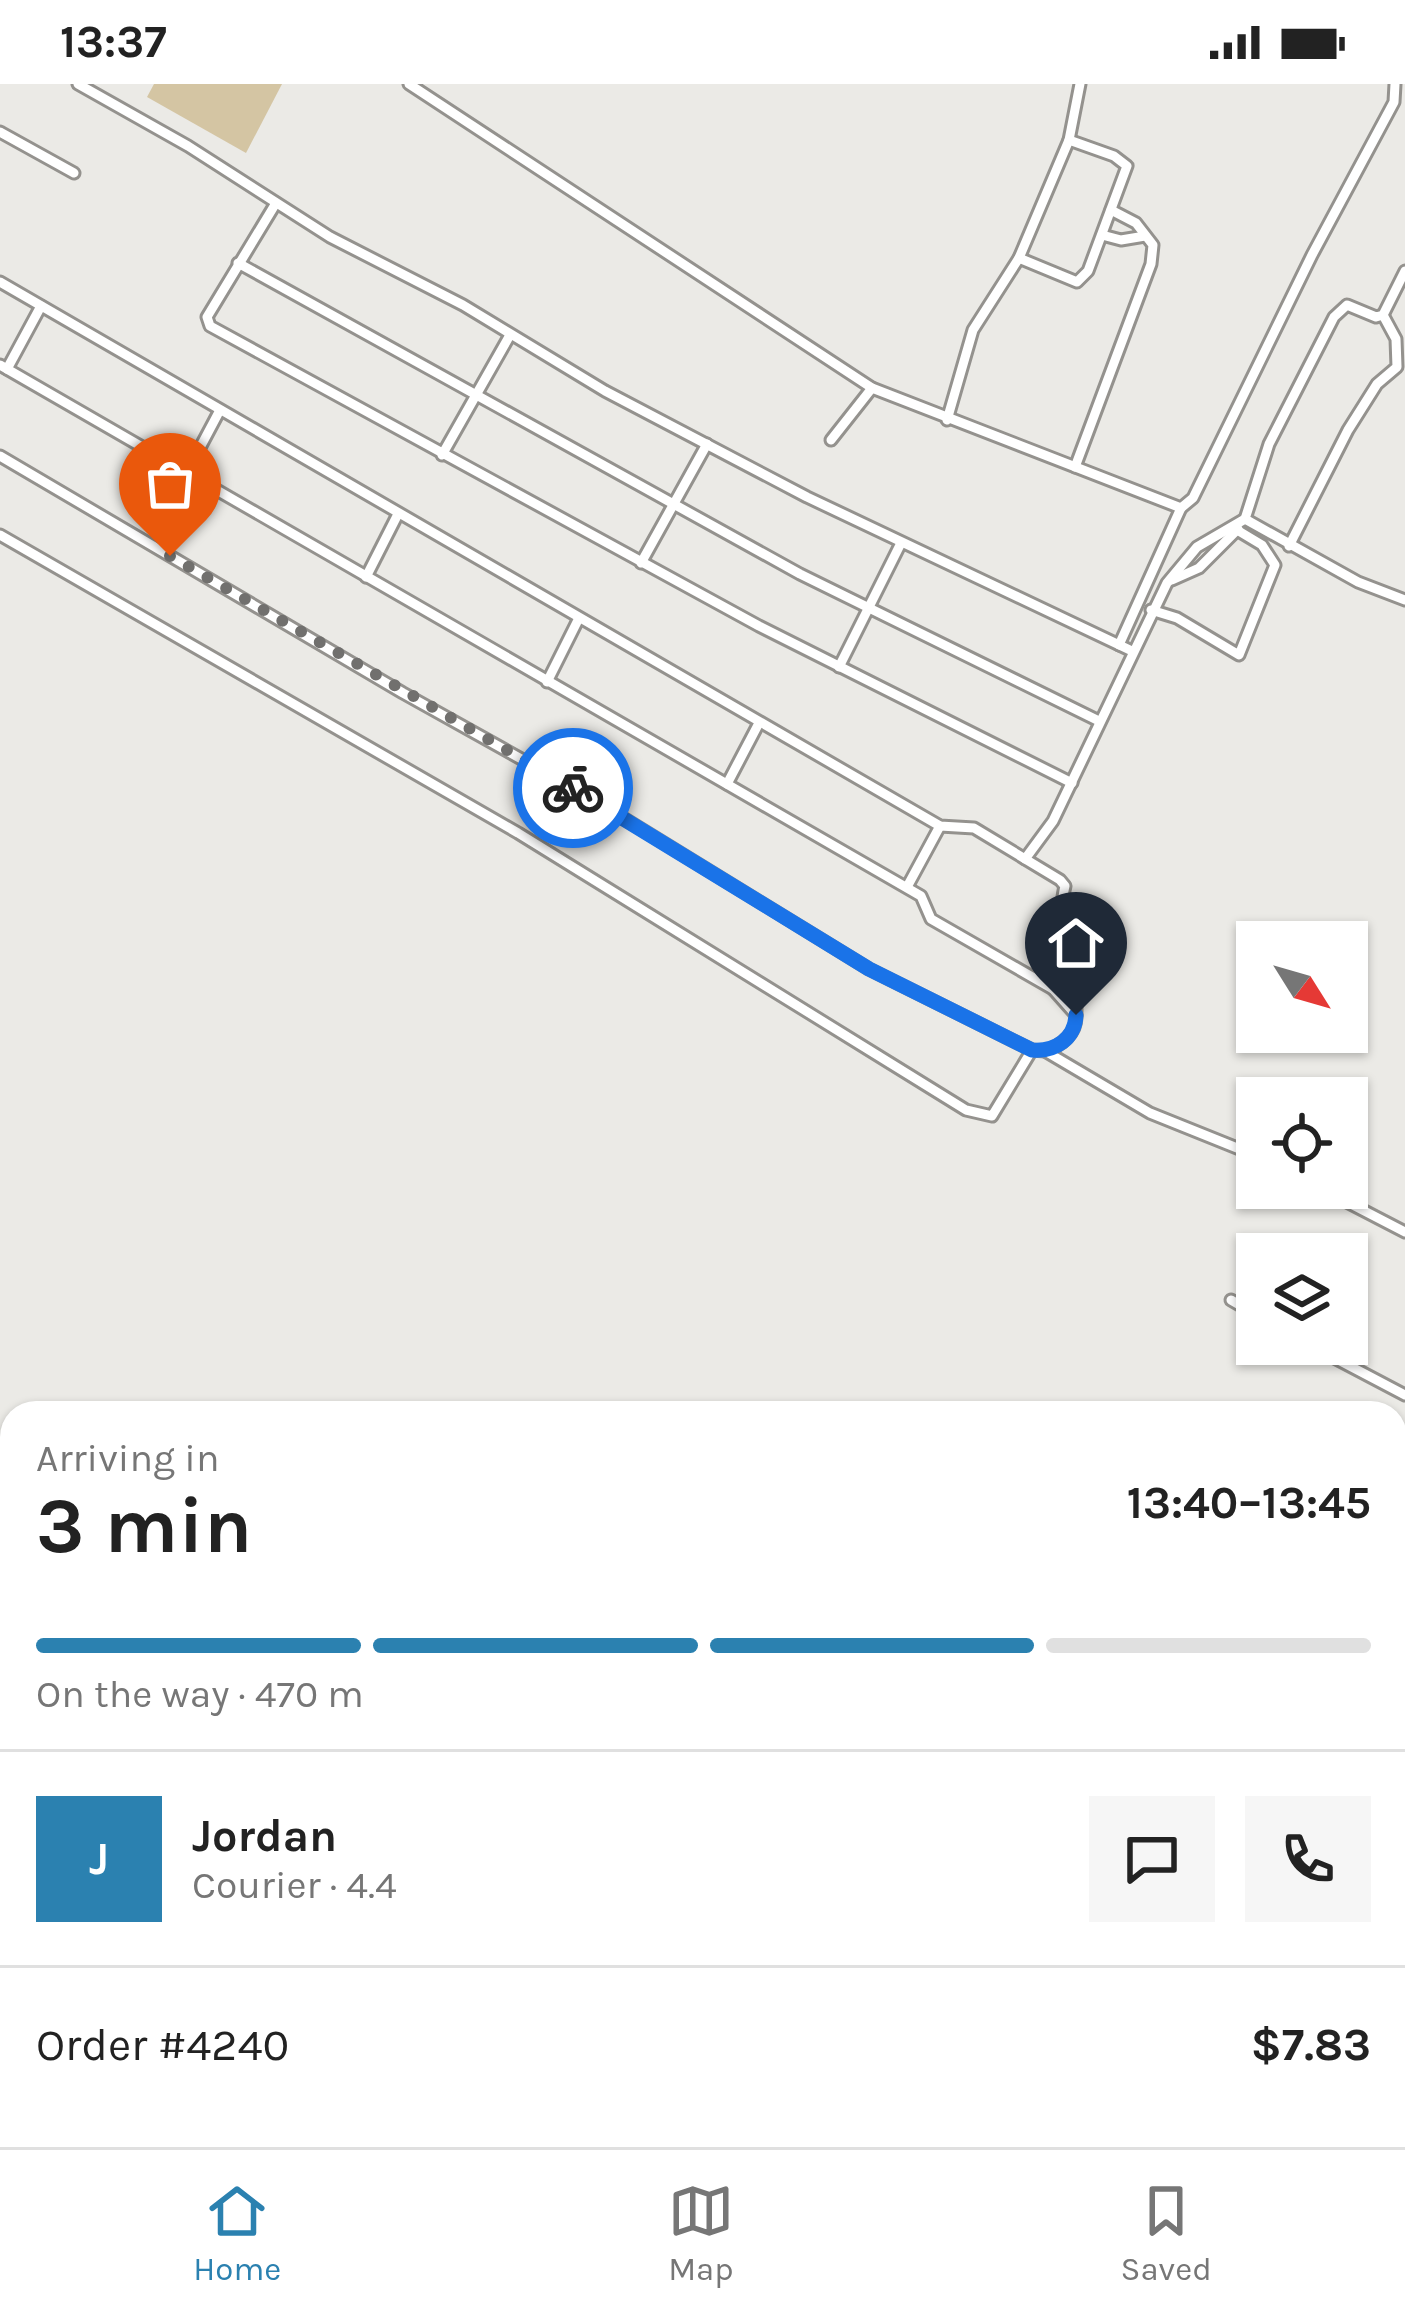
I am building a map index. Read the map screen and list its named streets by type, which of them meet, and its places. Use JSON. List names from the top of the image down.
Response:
{
  "north": "bottom right",
  "page": {
    "status": "13:37",
    "heading": ["3 min", "Arriving in", "13:40–13:45"],
    "panel": [
      "Jordan",
      "Courier · 4.4",
      "Order #4240",
      "$7.83"
    ],
    "bar": "On the way · 470 m",
    "round": "J",
    "tabs": ["Home", "Map", "Saved"]
  }
}
